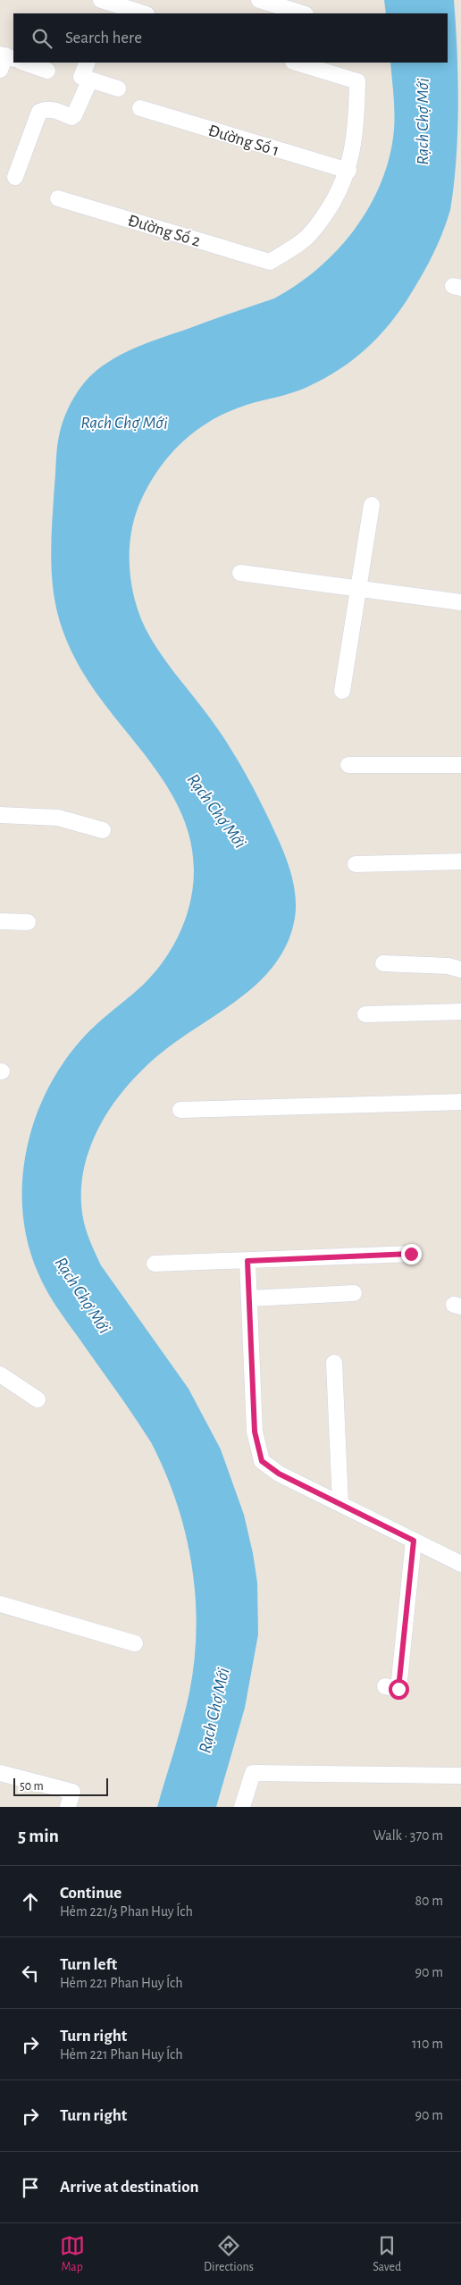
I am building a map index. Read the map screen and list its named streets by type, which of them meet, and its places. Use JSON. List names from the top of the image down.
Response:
{
  "streets": {
    "street": ["Đường Số 1", "Đường Số 2"]
  },
  "crossings": [
    ["Đường Số 1", "Đường Số 2"]
  ],
  "water": ["Rạch Chợ Mới"],
  "scale_bar": "50 m",
  "page": {
    "search": "Search here",
    "scale": "50 m",
    "heading": ["5 min", "Walk · 370 m"],
    "list": [
      ["Continue", "Hẻm 221/3 Phan Huy Ích", "80 m"],
      ["Turn left", "Hẻm 221 Phan Huy Ích", "90 m"],
      ["Turn right", "Hẻm 221 Phan Huy Ích", "110 m"],
      ["Turn right", "90 m"],
      "Arrive at destination"
    ],
    "nav": ["Map", "Directions", "Saved"]
  }
}
